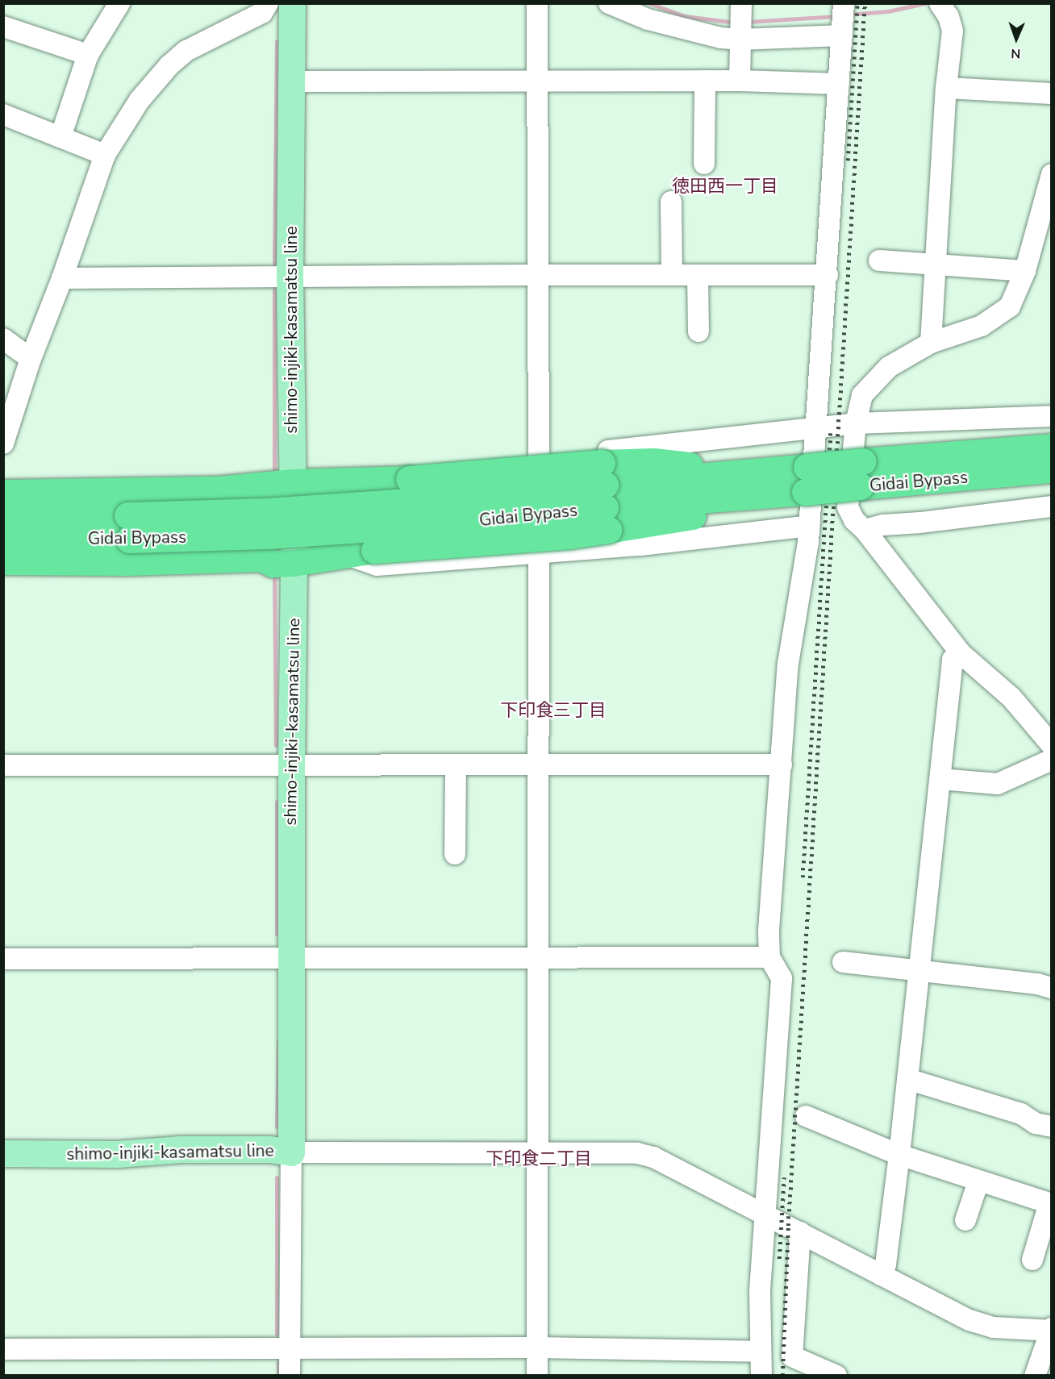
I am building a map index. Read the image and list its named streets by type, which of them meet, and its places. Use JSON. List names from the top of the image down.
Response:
{
  "streets": {
    "highway": ["Gidai Bypass"],
    "main road": ["shimo-injiki-kasamatsu line"]
  },
  "districts": ["徳田西一丁目", "下印食三丁目", "下印食二丁目"],
  "north": "bottom"
}
